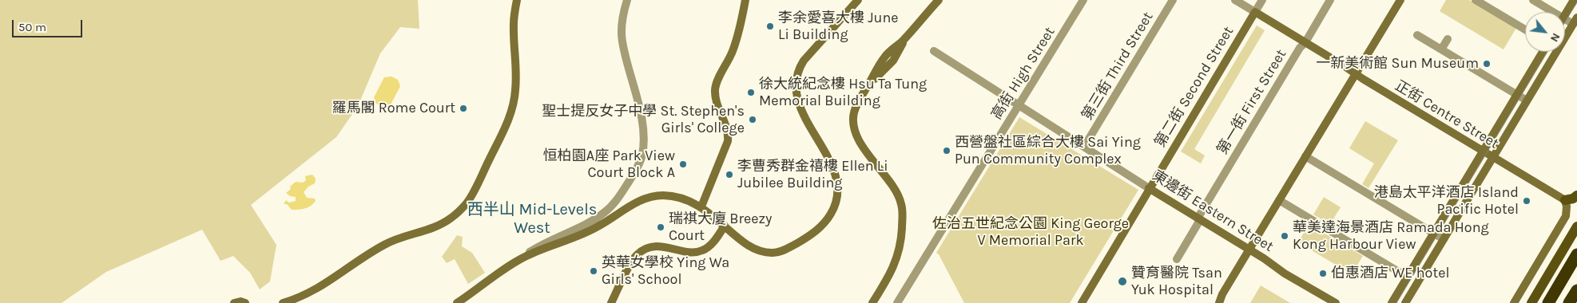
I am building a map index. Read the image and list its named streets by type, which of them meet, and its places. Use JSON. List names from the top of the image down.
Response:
{
  "streets": {
    "main road": ["第二街 Second Street", "正街 Centre Street", "東邊街 Eastern Street"],
    "street": ["第三街 Third Street", "高街 High Street", "第一街 First Street"]
  },
  "crossings": [
    ["第三街 Third Street", "東邊街 Eastern Street"],
    ["高街 High Street", "東邊街 Eastern Street"],
    ["第二街 Second Street", "正街 Centre Street"],
    ["第二街 Second Street", "東邊街 Eastern Street"],
    ["第一街 First Street", "正街 Centre Street"],
    ["第一街 First Street", "東邊街 Eastern Street"]
  ],
  "districts": ["西半山 Mid-Levels West"],
  "parks": ["佐治五世紀念公園 King George V Memorial Park"],
  "places": [
    "李余愛喜大樓 June Li Building",
    "一新美術館 Sun Museum",
    "徐大統紀念樓 Hsu Ta Tung Memorial Building",
    "羅馬閣 Rome Court",
    "聖士提反女子中學 St. Stephen's Girls' College",
    "西營盤社區綜合大樓 Sai Ying Pun Community Complex",
    "恒柏園A座 Park View Court Block A",
    "李曹秀群金禧樓 Ellen Li Jubilee Building",
    "港島太平洋酒店 Island Pacific Hotel",
    "瑞祺大廈 Breezy Court",
    "華美達海景酒店 Ramada Hong Kong Harbour View",
    "英華女學校 Ying Wa Girls' School",
    "伯惠酒店 WE hotel",
    "贊育醫院 Tsan Yuk Hospital"
  ],
  "scale_bar": "50 m",
  "north": "bottom right"
}
